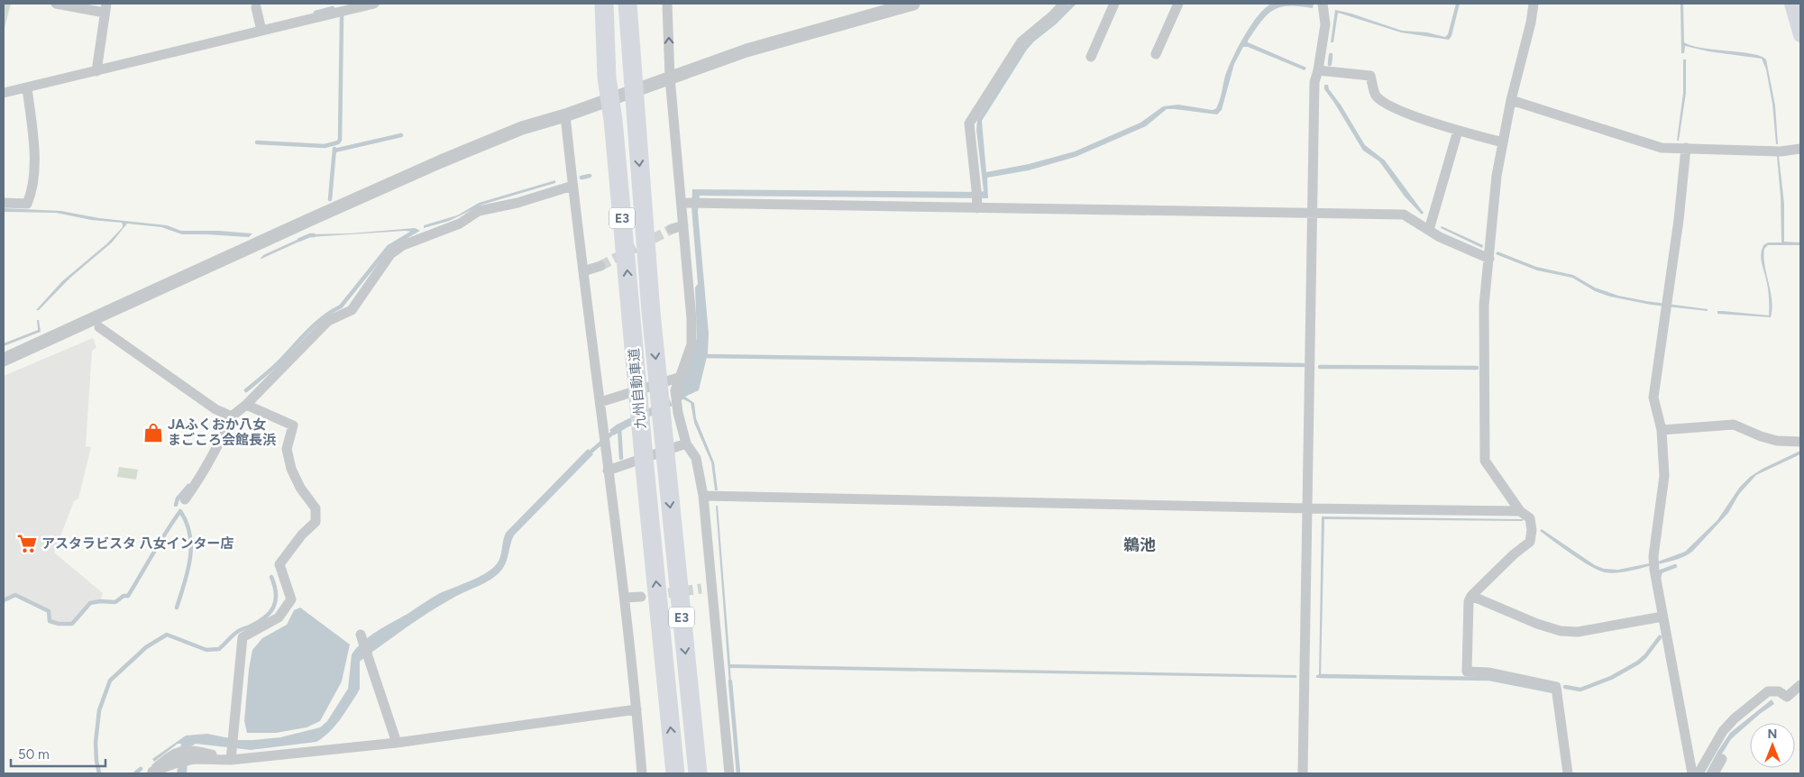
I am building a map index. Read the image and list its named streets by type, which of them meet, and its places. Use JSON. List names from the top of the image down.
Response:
{
  "streets": {
    "highway": ["E3", "九州自動車道"]
  },
  "districts": ["鵜池"],
  "places": {
    "shop": ["JAふくおか八女 まごころ会館長浜"],
    "supermarket": ["アスタラビスタ 八女インター店"]
  },
  "scale_bar": "50 m",
  "north": "top"
}
